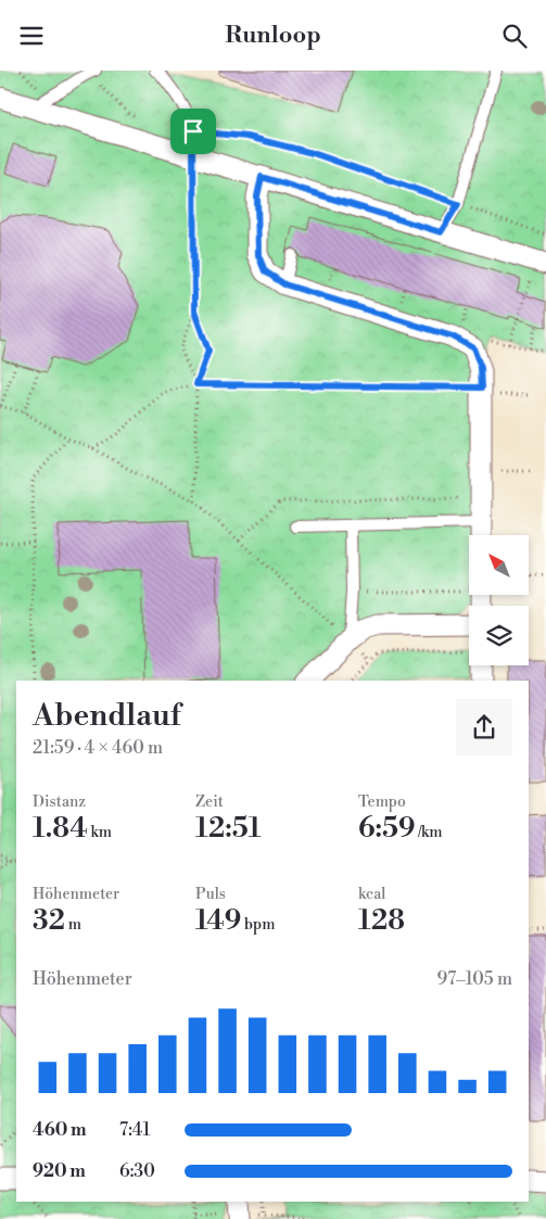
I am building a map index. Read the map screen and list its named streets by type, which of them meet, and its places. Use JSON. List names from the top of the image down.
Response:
{
  "north": "top left",
  "page": {
    "header": "Runloop",
    "heading": ["Abendlauf", "21:59 · 4 × 460 m"],
    "stats": [
      ["Distanz", "1.84 km"],
      ["Zeit", "12:51"],
      ["Tempo", "6:59 /km"],
      ["Höhenmeter", "32 m"],
      ["Puls", "149 bpm"],
      ["kcal", "128"]
    ],
    "chart": ["Höhenmeter", "97–105 m"],
    "list": [
      {
        "name": "460 m",
        "note": "7:41"
      },
      {
        "name": "920 m",
        "note": "6:30"
      }
    ]
  }
}
